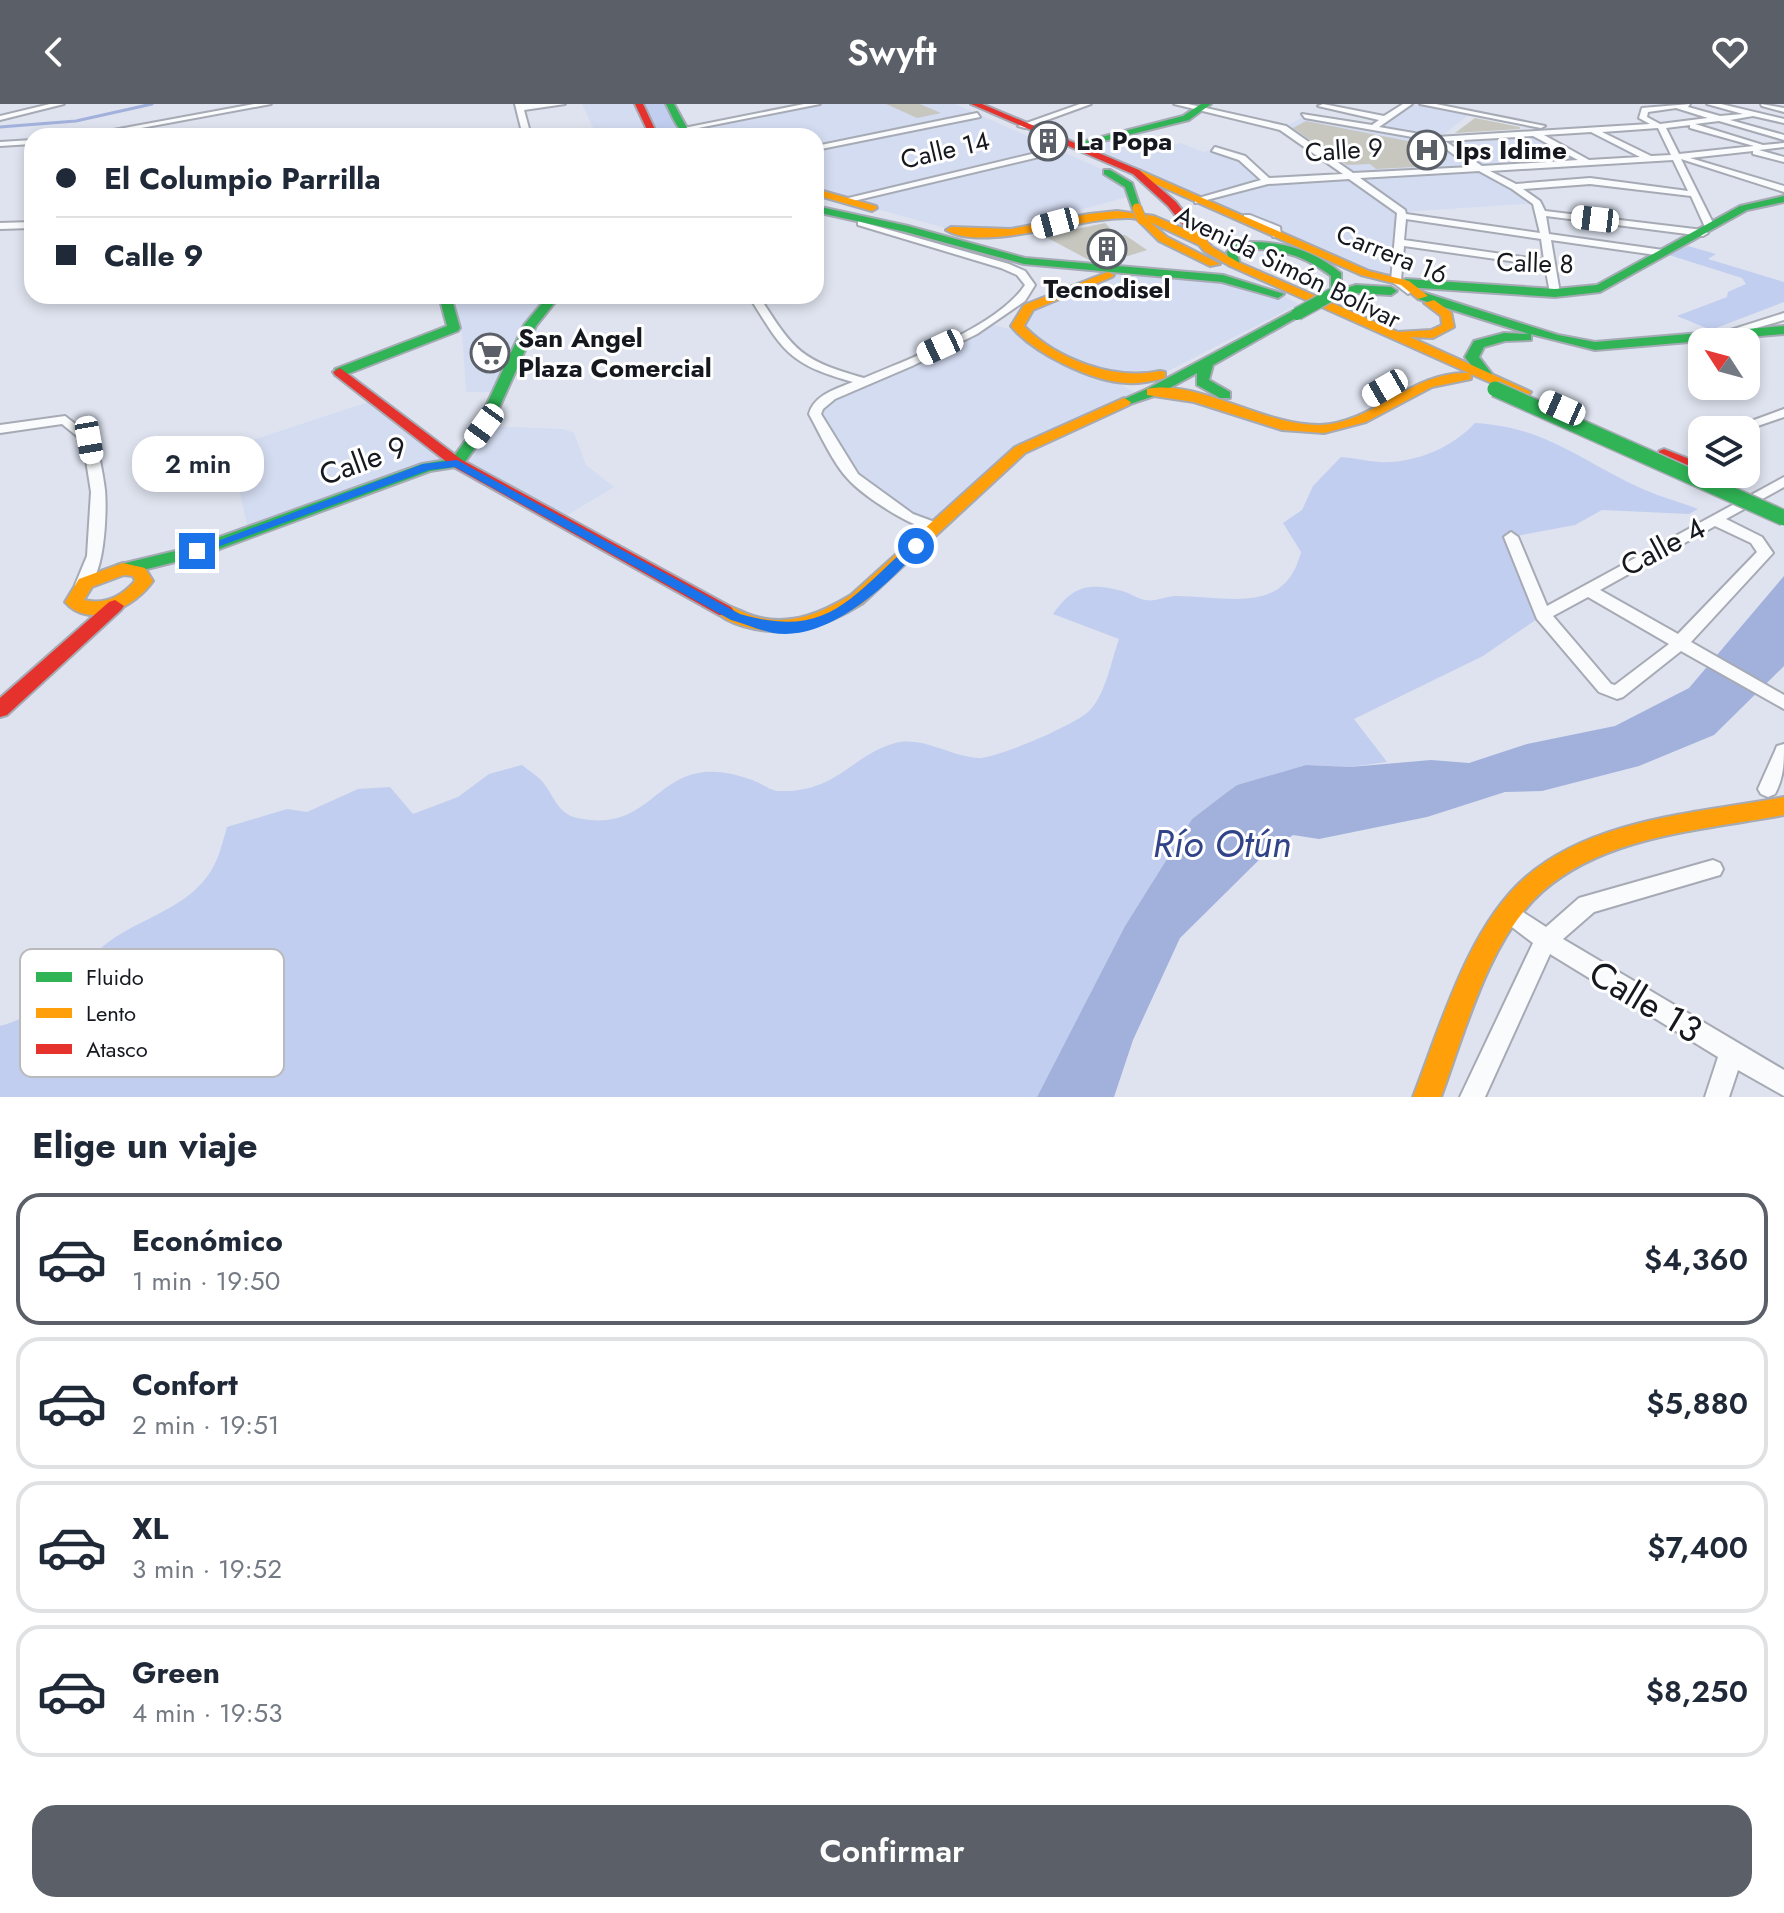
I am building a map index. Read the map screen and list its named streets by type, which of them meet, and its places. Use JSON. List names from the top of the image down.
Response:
{
  "streets": {
    "main road": [
      "Calle 9",
      "Carrera 16",
      "Calle 8",
      "Avenida Simón Bolívar"
    ],
    "street": ["Calle 14", "Calle 4", "Calle 13"]
  },
  "crossings": [
    ["Calle 14", "Avenida Simón Bolívar"],
    ["Calle 9", "Carrera 16"],
    ["Carrera 16", "Calle 8"],
    ["Carrera 16", "Avenida Simón Bolívar"]
  ],
  "water": ["Río Otún"],
  "places": {
    "building": ["La Popa", "Tecnodisel"],
    "hospital": ["Ips Idime"],
    "supermarket": ["San Angel Plaza Comercial"]
  },
  "legend": ["Fluido", "Lento", "Atasco"],
  "north": "top left",
  "page": {
    "header": "Swyft",
    "banner": ["El Columpio Parrilla", "Calle 9"],
    "bubble": "2 min",
    "heading": "Elige un viaje",
    "list": [
      {
        "name": "Económico",
        "note": "1 min · 19:50",
        "value": "$4,360"
      },
      {
        "name": "Confort",
        "note": "2 min · 19:51",
        "value": "$5,880"
      },
      {
        "name": "XL",
        "note": "3 min · 19:52",
        "value": "$7,400"
      },
      {
        "name": "Green",
        "note": "4 min · 19:53",
        "value": "$8,250"
      }
    ],
    "buttons": "Confirmar"
  }
}
